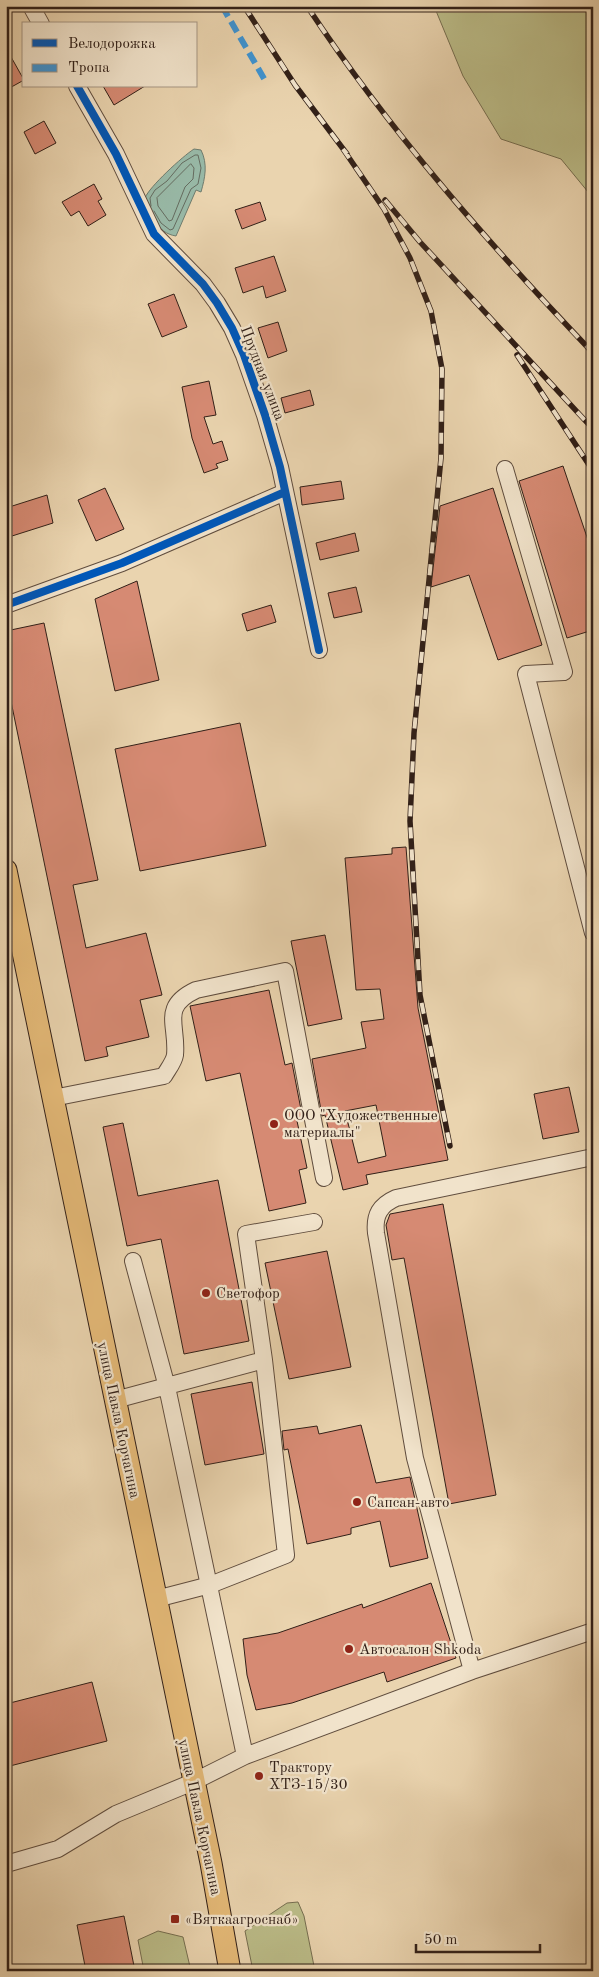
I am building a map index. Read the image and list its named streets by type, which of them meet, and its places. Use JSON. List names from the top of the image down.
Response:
{
  "streets": {
    "main road": ["улица Павла Корчагина"],
    "street": ["Прудная улица"]
  },
  "places": {
    "other": [
      "ООО \"Художественные материалы\"",
      "Светофор",
      "Сапсан-авто",
      "Автосалон Shkoda",
      "Трактору ХТЗ-15/30"
    ],
    "transit": ["«Вяткаагроснаб»"]
  },
  "legend": ["Велодорожка", "Тропа"],
  "scale_bar": "50 m"
}
